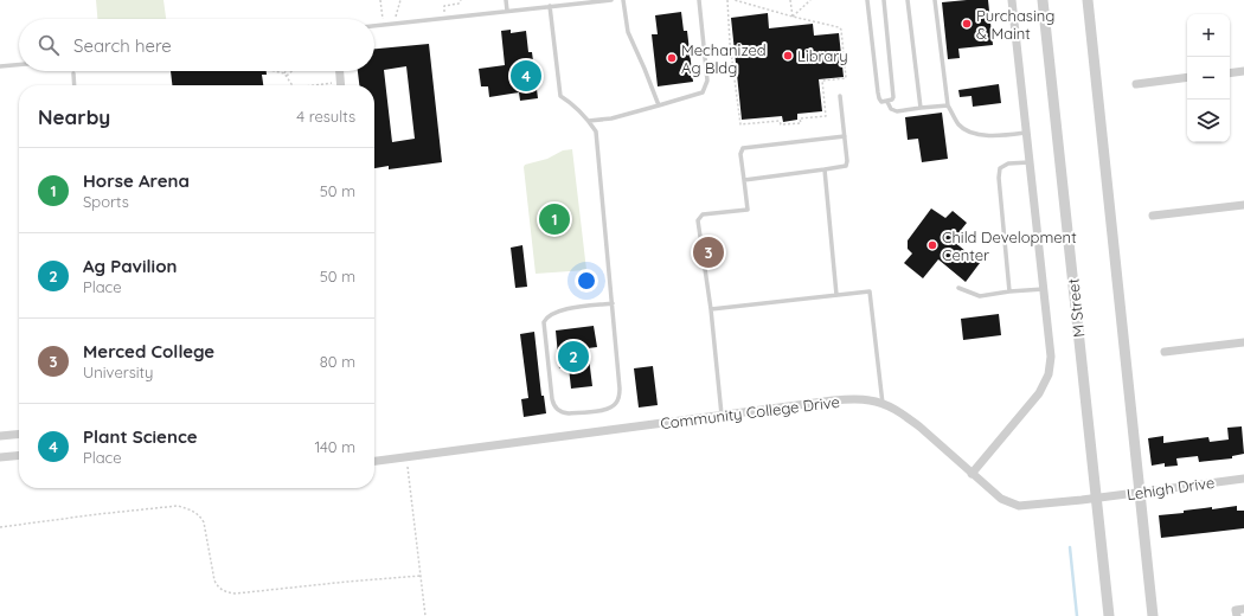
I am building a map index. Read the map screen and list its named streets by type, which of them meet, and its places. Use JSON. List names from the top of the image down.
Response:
{
  "streets": {
    "street": ["M Street", "Community College Drive", "Lehigh Drive"]
  },
  "crossings": [
    ["M Street", "Community College Drive"],
    ["M Street", "Lehigh Drive"],
    ["Community College Drive", "Lehigh Drive"]
  ],
  "places": [
    "Purchasing & Maint",
    "Library",
    "Mechanized Ag Bldg",
    "Child Development Center"
  ],
  "page": {
    "map_buttons": ["+", "−"],
    "search": "Search here",
    "pins": [
      "4",
      "1",
      "3",
      "2"
    ],
    "heading": ["Nearby", "4 results"],
    "list": [
      {
        "mark": "1",
        "name": "Horse Arena",
        "note": "Sports",
        "value": "50 m"
      },
      {
        "mark": "2",
        "name": "Ag Pavilion",
        "note": "Place",
        "value": "50 m"
      },
      {
        "mark": "3",
        "name": "Merced College",
        "note": "University",
        "value": "80 m"
      },
      {
        "mark": "4",
        "name": "Plant Science",
        "note": "Place",
        "value": "140 m"
      }
    ]
  }
}
